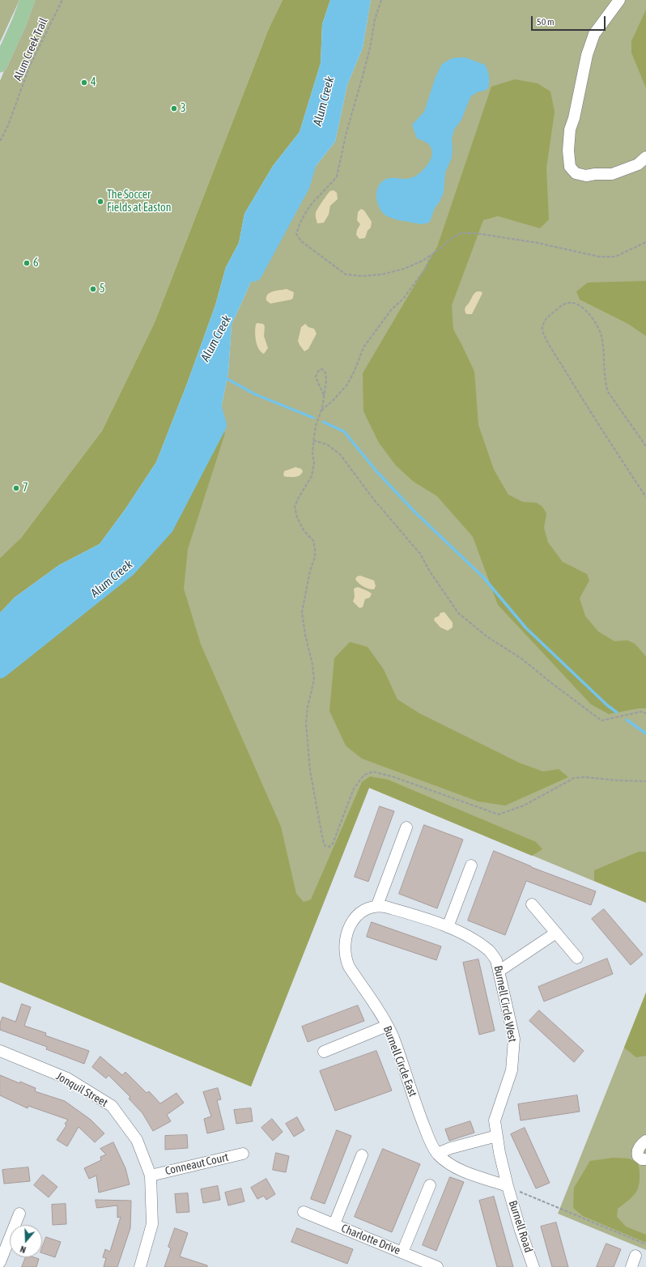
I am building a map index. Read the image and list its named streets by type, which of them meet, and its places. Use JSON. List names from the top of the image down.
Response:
{
  "streets": {
    "street": [
      "Burnell Circle West",
      "Burnell Circle East",
      "Jonquil Street",
      "Conneaut Court",
      "Burnell Road",
      "Charlotte Drive"
    ],
    "path": ["Alum Creek Trail"]
  },
  "crossings": [
    ["Burnell Circle West", "Burnell Circle East"],
    ["Burnell Circle West", "Burnell Road"],
    ["Burnell Circle East", "Burnell Road"],
    ["Jonquil Street", "Conneaut Court"]
  ],
  "water": ["Alum Creek"],
  "places": [
    "4",
    "3",
    "The Soccer Fields at Easton",
    "6",
    "5",
    "7"
  ],
  "scale_bar": "50 m",
  "north": "bottom"
}
